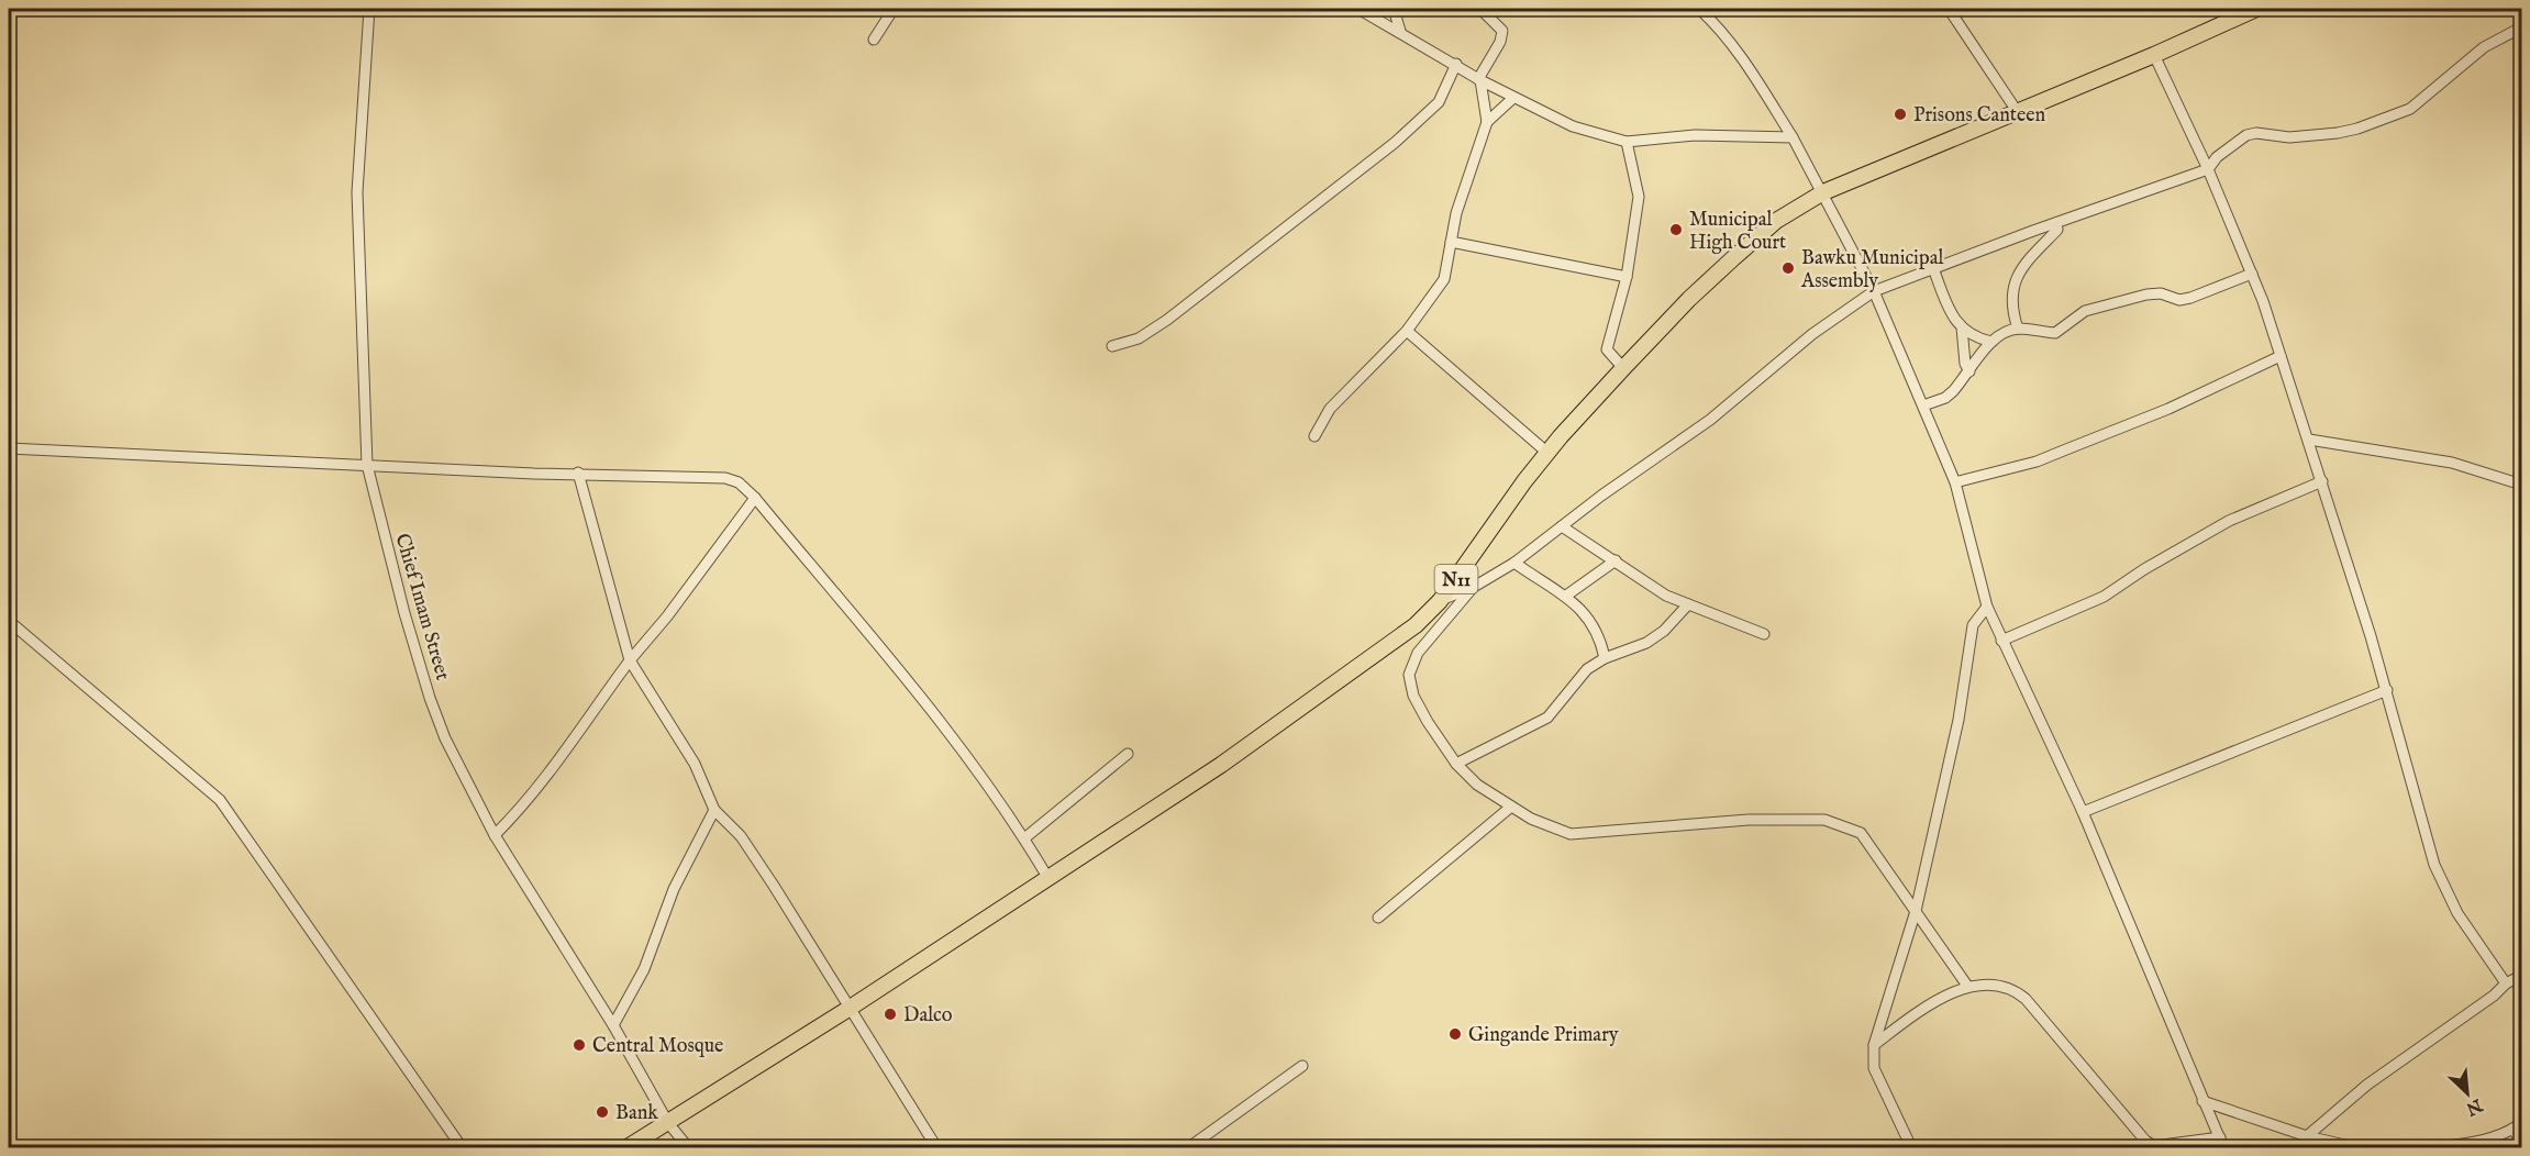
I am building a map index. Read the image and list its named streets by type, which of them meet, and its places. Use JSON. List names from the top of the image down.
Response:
{
  "streets": {
    "highway": ["N11"],
    "street": ["Chief Imam Street"]
  },
  "crossings": [
    ["N11", "Chief Imam Street"]
  ],
  "places": [
    "Prisons Canteen",
    "Municipal High Court",
    "Bawku Municipal Assembly",
    "Dalco",
    "Gingande Primary",
    "Central Mosque",
    "Bank"
  ],
  "north": "bottom right"
}
